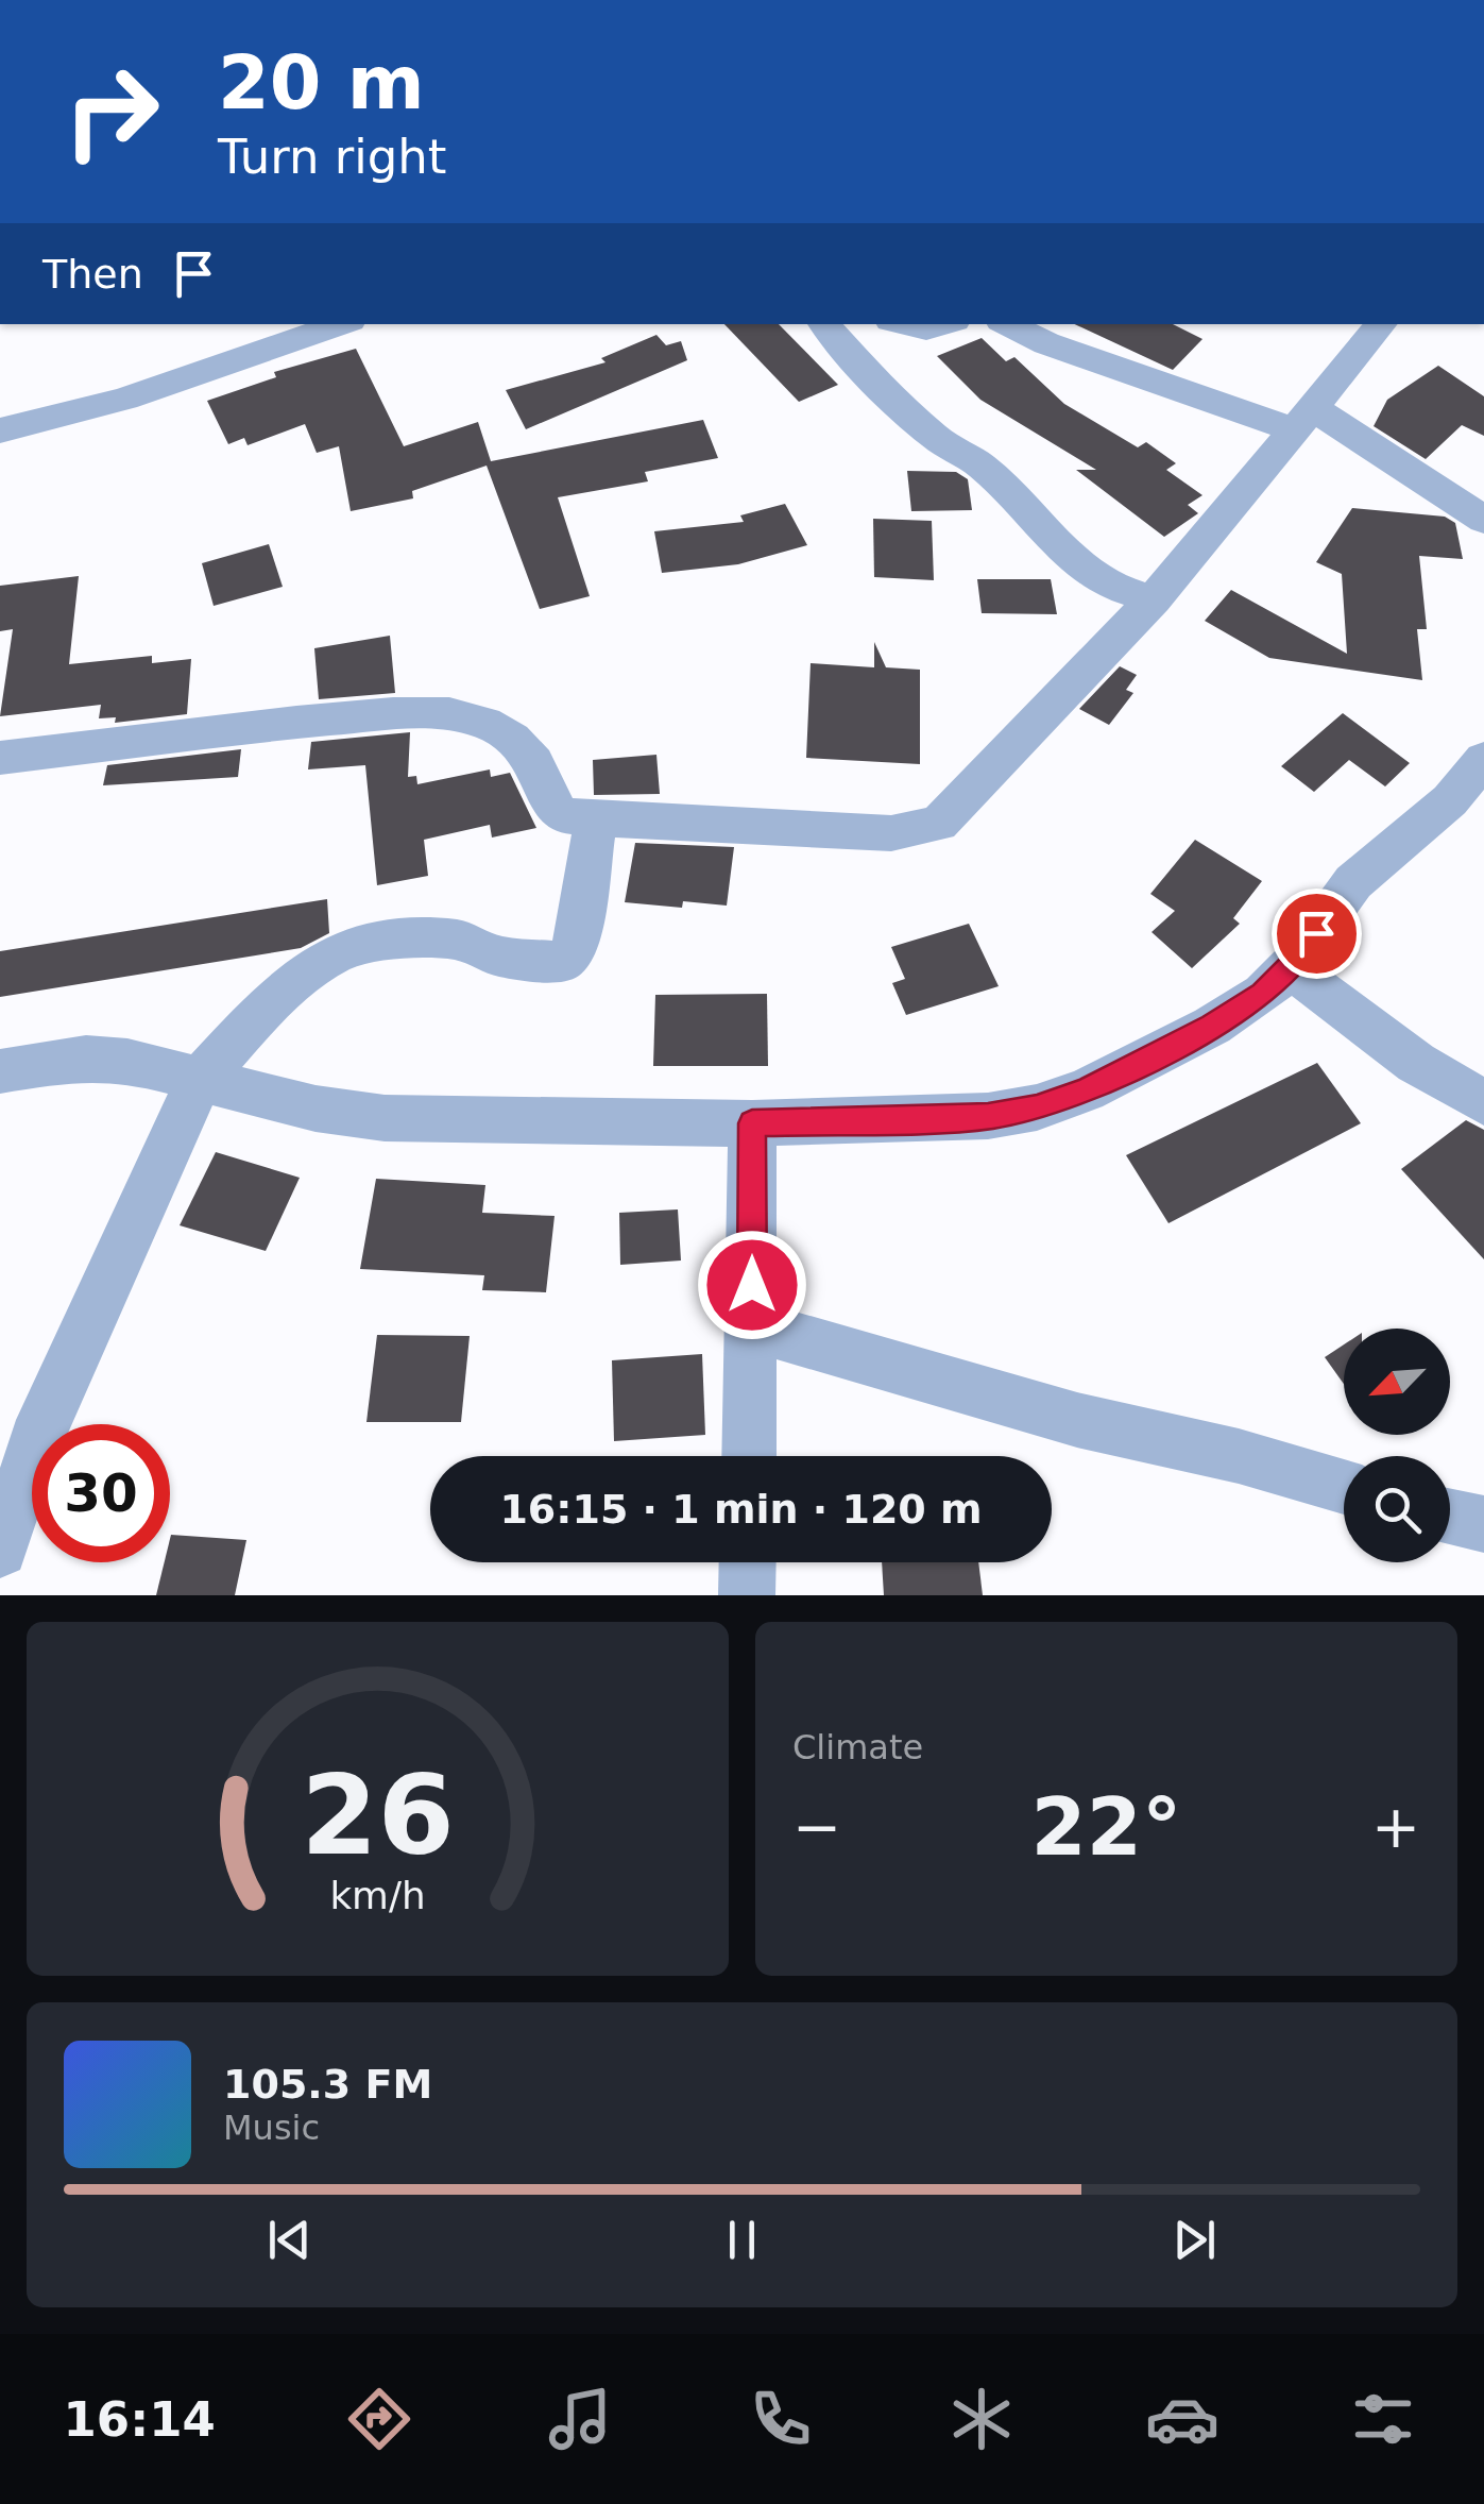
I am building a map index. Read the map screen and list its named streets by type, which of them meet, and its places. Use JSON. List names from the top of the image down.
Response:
{
  "north": "bottom left",
  "page": {
    "turn": ["20 m", "Turn right"],
    "then": "Then",
    "limit": "30",
    "trip": "16:15 · 1 min · 120 m",
    "tile": "Climate",
    "heat": ["−", "22°", "+"],
    "song": ["105.3 FM", "Music"],
    "tabs": "16:14",
    "gauge": ["26", "km/h"]
  }
}
